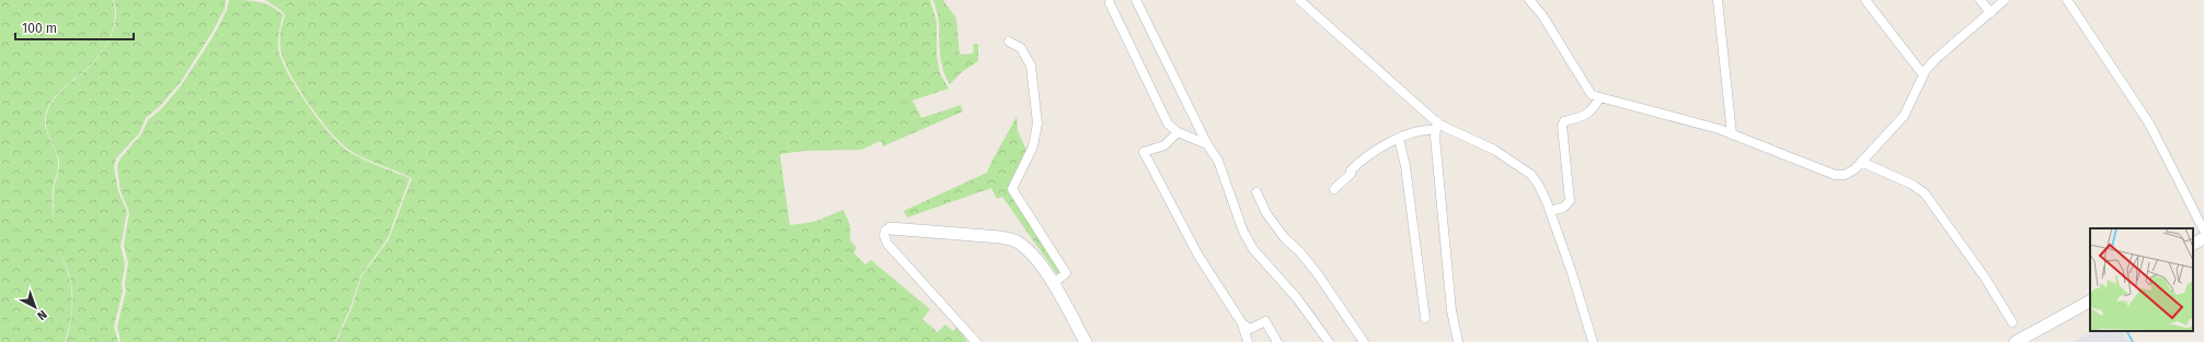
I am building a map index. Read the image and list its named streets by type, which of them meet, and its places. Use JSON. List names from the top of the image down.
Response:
{
  "scale_bar": "100 m",
  "north": "bottom right"
}
